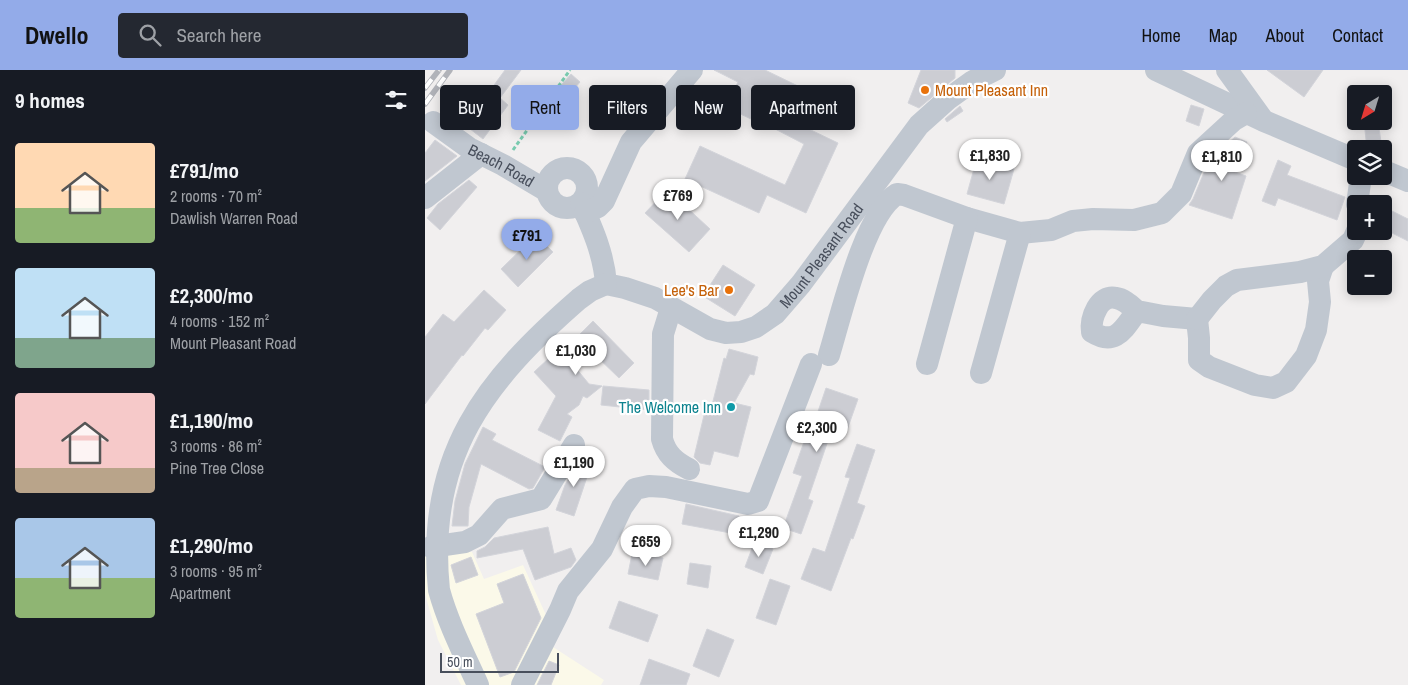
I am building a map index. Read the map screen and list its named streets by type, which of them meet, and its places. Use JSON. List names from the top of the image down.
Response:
{
  "streets": {
    "street": ["Beach Road", "Mount Pleasant Road"]
  },
  "places": ["Mount Pleasant Inn", "Lee's Bar", "The Welcome Inn"],
  "scale_bar": "50 m",
  "north": "bottom left",
  "page": {
    "header": "Dwello",
    "search": "Search here",
    "nav": [
      "Home",
      "Map",
      "About",
      "Contact"
    ],
    "heading": "9 homes",
    "map_buttons": ["+", "−"],
    "chip": [
      "Buy",
      "Rent",
      "Filters",
      "New",
      "Apartment"
    ],
    "list": [
      {
        "name": "£791/mo",
        "note": "2 rooms · 70 m² · Dawlish Warren Road"
      },
      {
        "name": "£2,300/mo",
        "note": "4 rooms · 152 m² · Mount Pleasant Road"
      },
      {
        "name": "£1,190/mo",
        "note": "3 rooms · 86 m² · Pine Tree Close"
      },
      {
        "name": "£1,290/mo",
        "note": "3 rooms · 95 m² · Apartment"
      }
    ],
    "price": [
      "£1,830",
      "£1,810",
      "£769",
      "£791",
      "£1,030",
      "£2,300",
      "£1,190",
      "£1,290",
      "£659"
    ],
    "scale": "50 m"
  }
}
